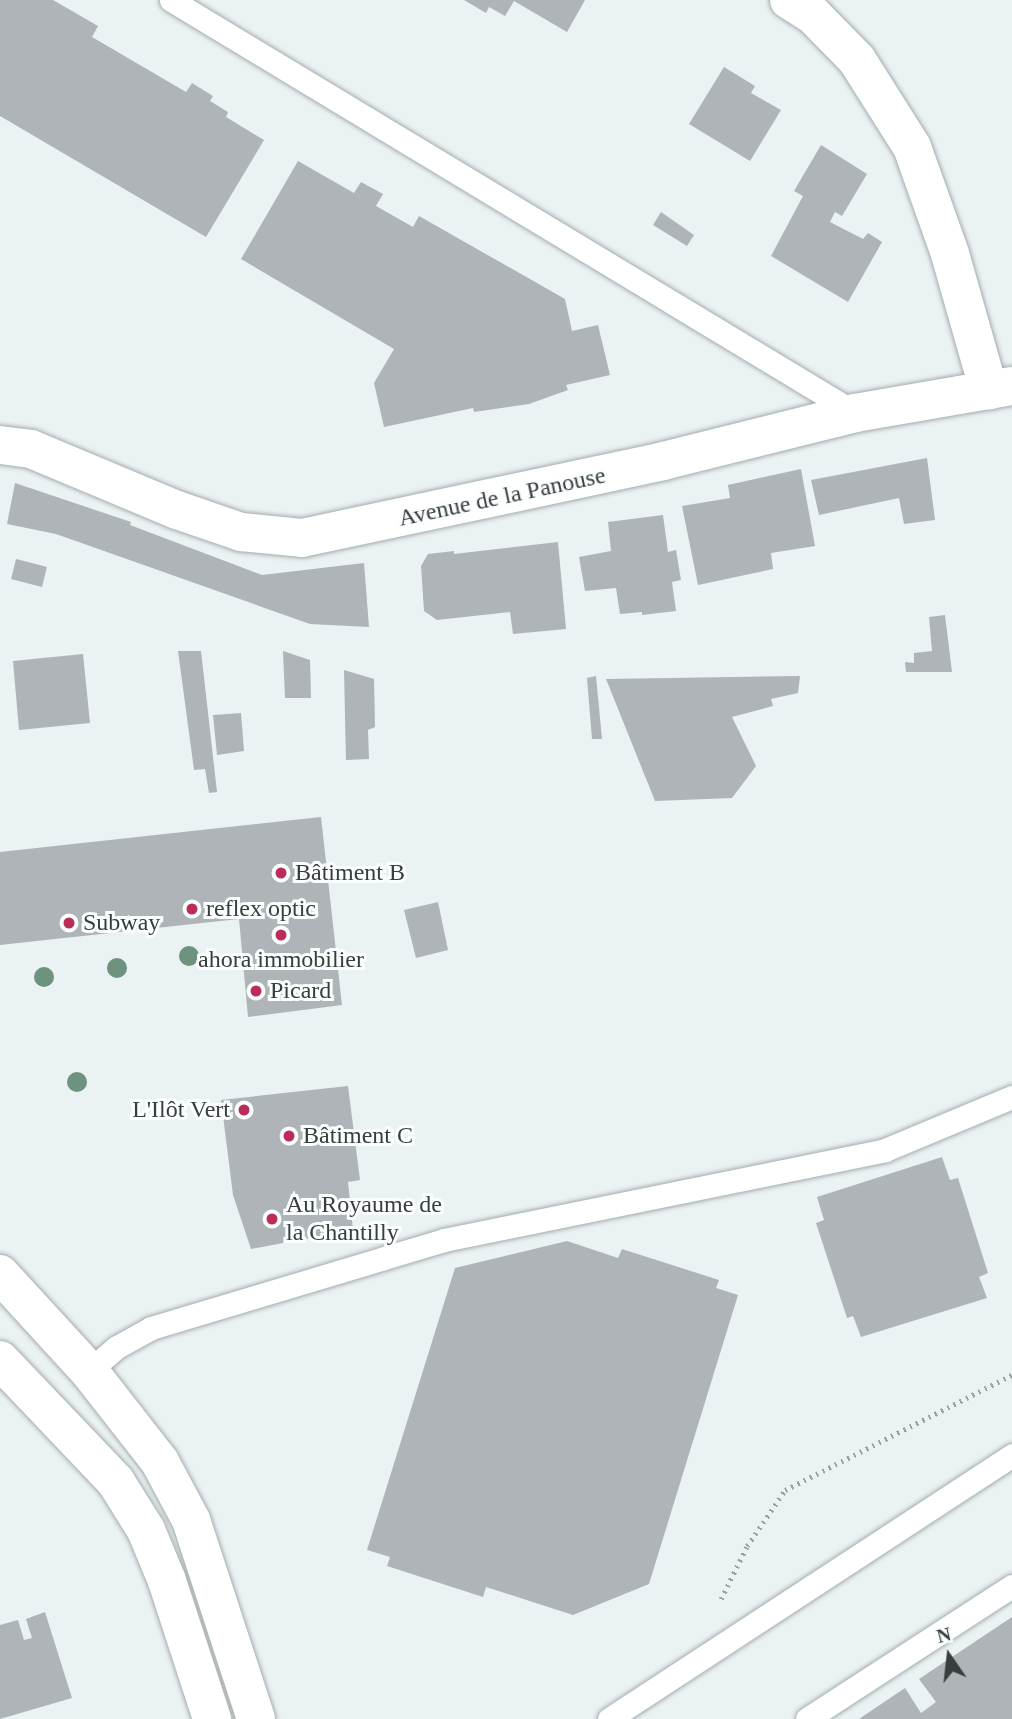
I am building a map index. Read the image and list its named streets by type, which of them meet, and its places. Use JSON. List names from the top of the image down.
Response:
{
  "streets": {
    "street": ["Avenue de la Panouse"]
  },
  "places": [
    "Bâtiment B",
    "reflex optic",
    "Subway",
    "ahora immobilier",
    "Picard",
    "L'Ilôt Vert",
    "Bâtiment C",
    "Au Royaume de la Chantilly"
  ],
  "north": "top"
}
